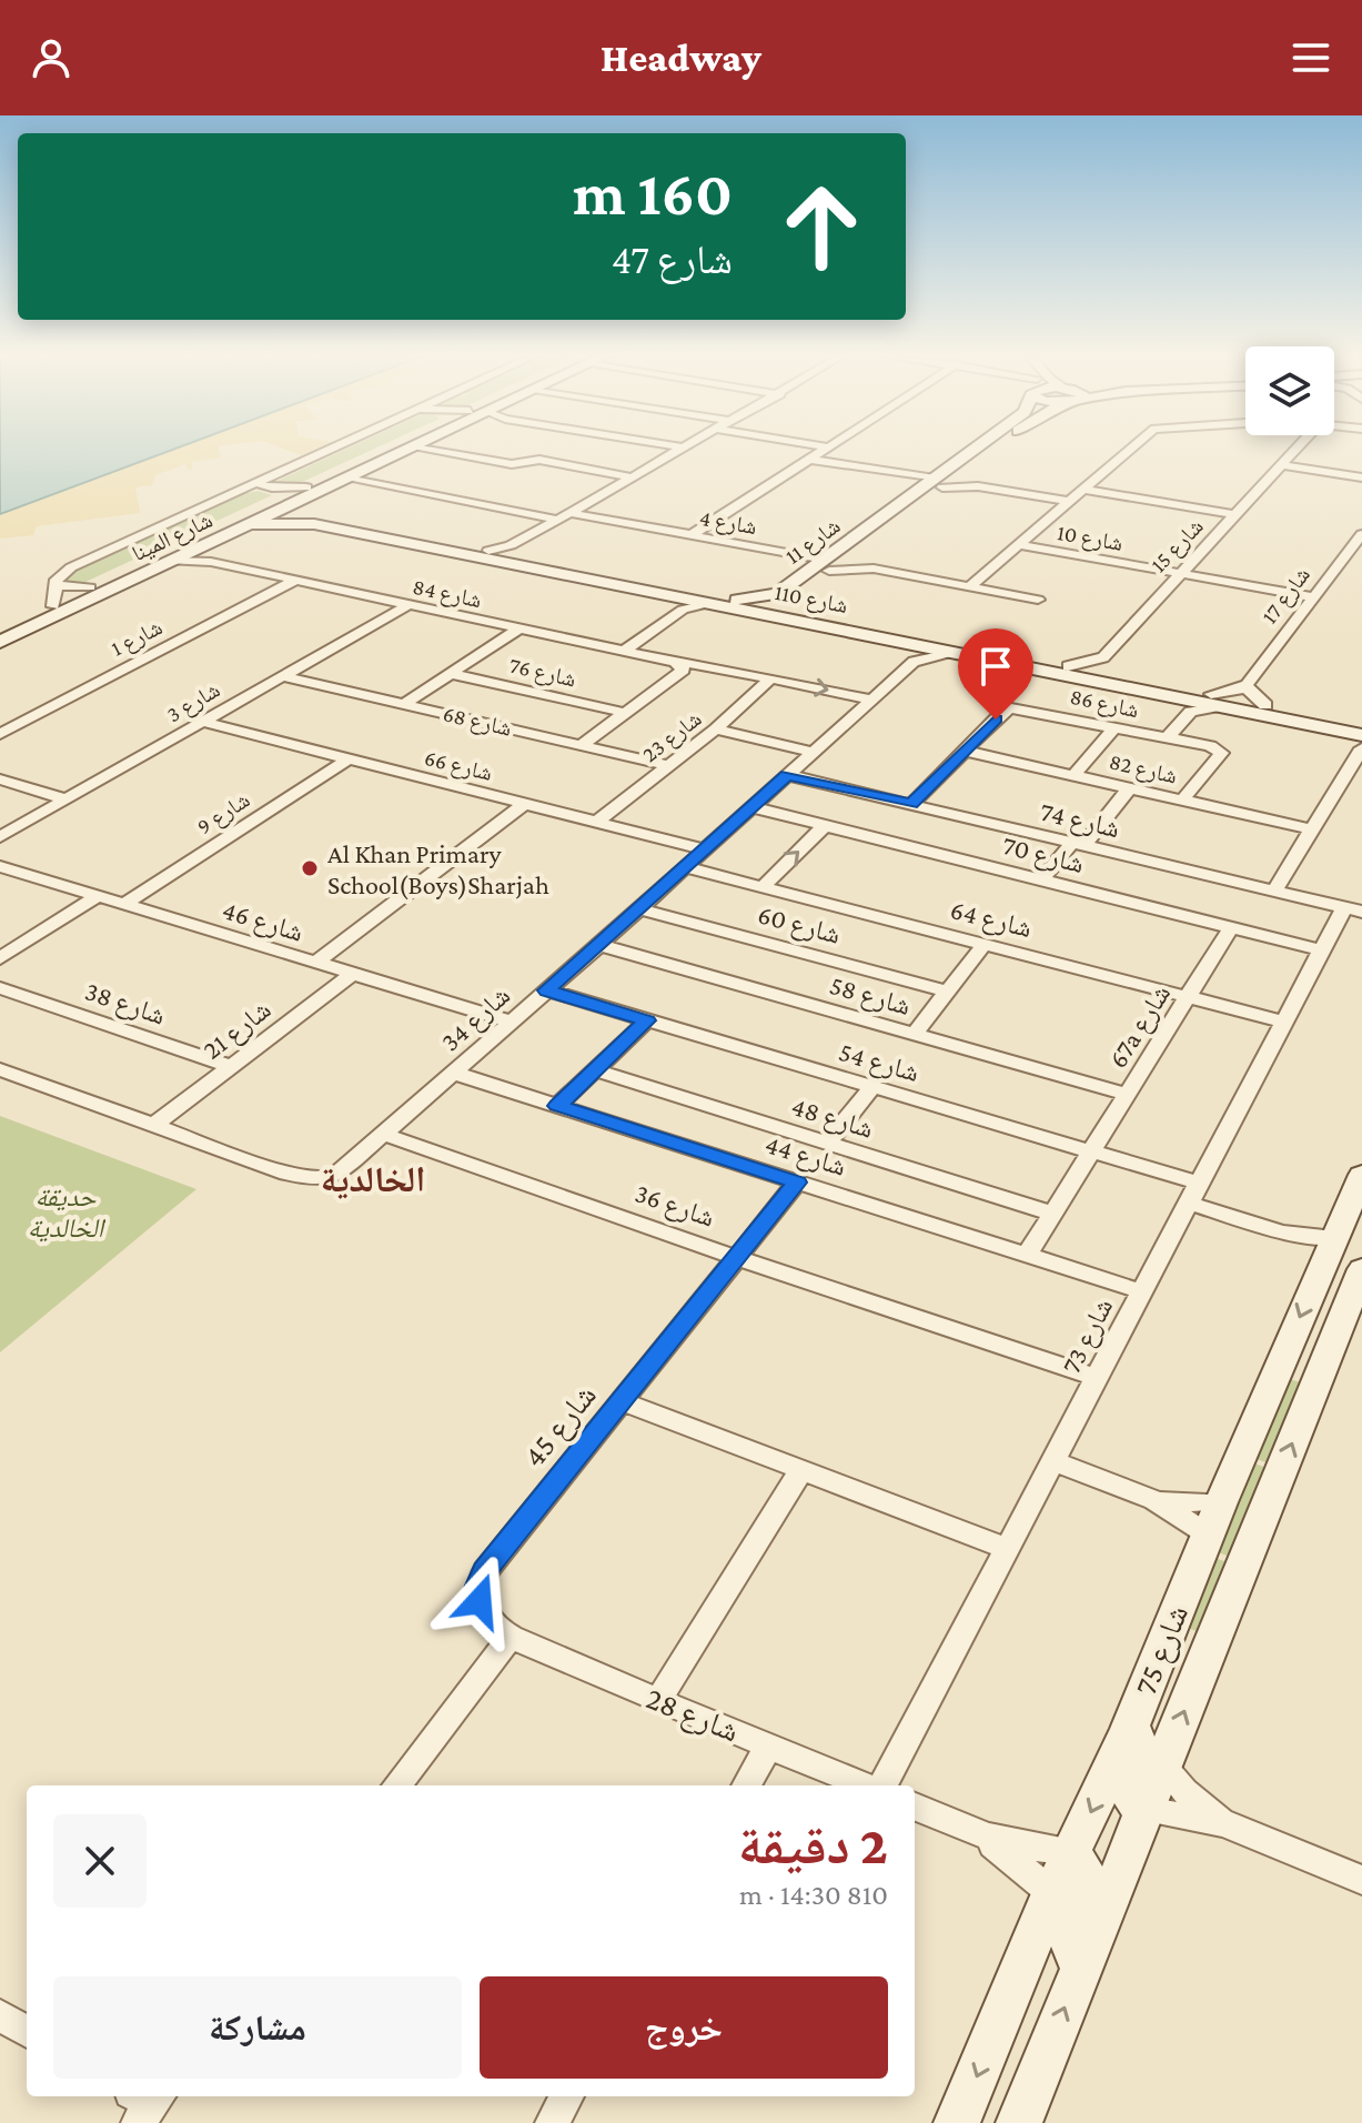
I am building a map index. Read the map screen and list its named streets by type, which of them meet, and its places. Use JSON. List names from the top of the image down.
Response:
{
  "streets": {
    "main road": [
      "شارع المينا",
      "شارع 11",
      "شارع 110",
      "شارع 75"
    ],
    "street": [
      "شارع 4",
      "شارع 10",
      "شارع 15",
      "شارع 84",
      "شارع 17",
      "شارع 1",
      "شارع 76",
      "شارع 3",
      "شارع 86",
      "شارع 68",
      "شارع 23",
      "شارع 66",
      "شارع 82",
      "شارع 9",
      "شارع 74",
      "شارع 70",
      "شارع 64",
      "شارع 46",
      "شارع 60",
      "شارع 58",
      "شارع 38",
      "شارع 34",
      "67a شارع",
      "شارع 21",
      "شارع 54",
      "شارع 48",
      "شارع 44",
      "شارع 36",
      "شارع 73",
      "شارع 45",
      "شارع 28"
    ]
  },
  "crossings": [
    ["شارع 4", "شارع 11"],
    ["شارع المينا", "شارع 84"],
    ["شارع المينا", "شارع 110"],
    ["شارع 10", "شارع 15"],
    ["شارع 10", "شارع 17"],
    ["شارع 11", "شارع 110"],
    ["شارع 84", "شارع 1"],
    ["شارع 84", "شارع 3"],
    ["شارع 84", "شارع 23"],
    ["شارع 84", "شارع 34"],
    ["شارع 110", "شارع 34"],
    ["شارع 3", "شارع 68"],
    ["شارع 3", "شارع 66"],
    ["شارع 86", "شارع 82"],
    ["شارع 68", "شارع 23"],
    ["شارع 23", "شارع 66"],
    ["شارع 66", "شارع 9"],
    ["شارع 66", "شارع 34"],
    ["شارع 9", "شارع 46"],
    ["شارع 74", "شارع 34"],
    ["شارع 74", "شارع 73"],
    ["شارع 70", "شارع 34"],
    ["شارع 70", "67a شارع"],
    ["شارع 70", "شارع 73"],
    ["شارع 64", "شارع 34"],
    ["شارع 64", "67a شارع"],
    ["شارع 64", "شارع 73"],
    ["شارع 46", "شارع 34"],
    ["شارع 46", "شارع 21"],
    ["شارع 60", "شارع 34"],
    ["شارع 58", "شارع 34"],
    ["شارع 58", "67a شارع"],
    ["شارع 38", "شارع 21"],
    ["شارع 34", "شارع 21"],
    ["شارع 34", "شارع 54"],
    ["شارع 34", "شارع 44"],
    ["شارع 34", "شارع 36"],
    ["67a شارع", "شارع 54"],
    ["شارع 54", "شارع 73"],
    ["شارع 54", "شارع 75"],
    ["شارع 44", "شارع 73"],
    ["شارع 44", "شارع 45"],
    ["شارع 36", "شارع 73"],
    ["شارع 36", "شارع 45"],
    ["شارع 45", "شارع 28"]
  ],
  "districts": ["الخالدية"],
  "parks": ["حديقة الخالدية"],
  "places": ["Al Khan Primary School(Boys)Sharjah"],
  "page": {
    "header": "Headway",
    "turn": ["160 m", "شارع 47"],
    "heading": ["2 دقيقة", "810 m · 14:30"],
    "buttons": ["خروج", "مشاركة"]
  }
}
